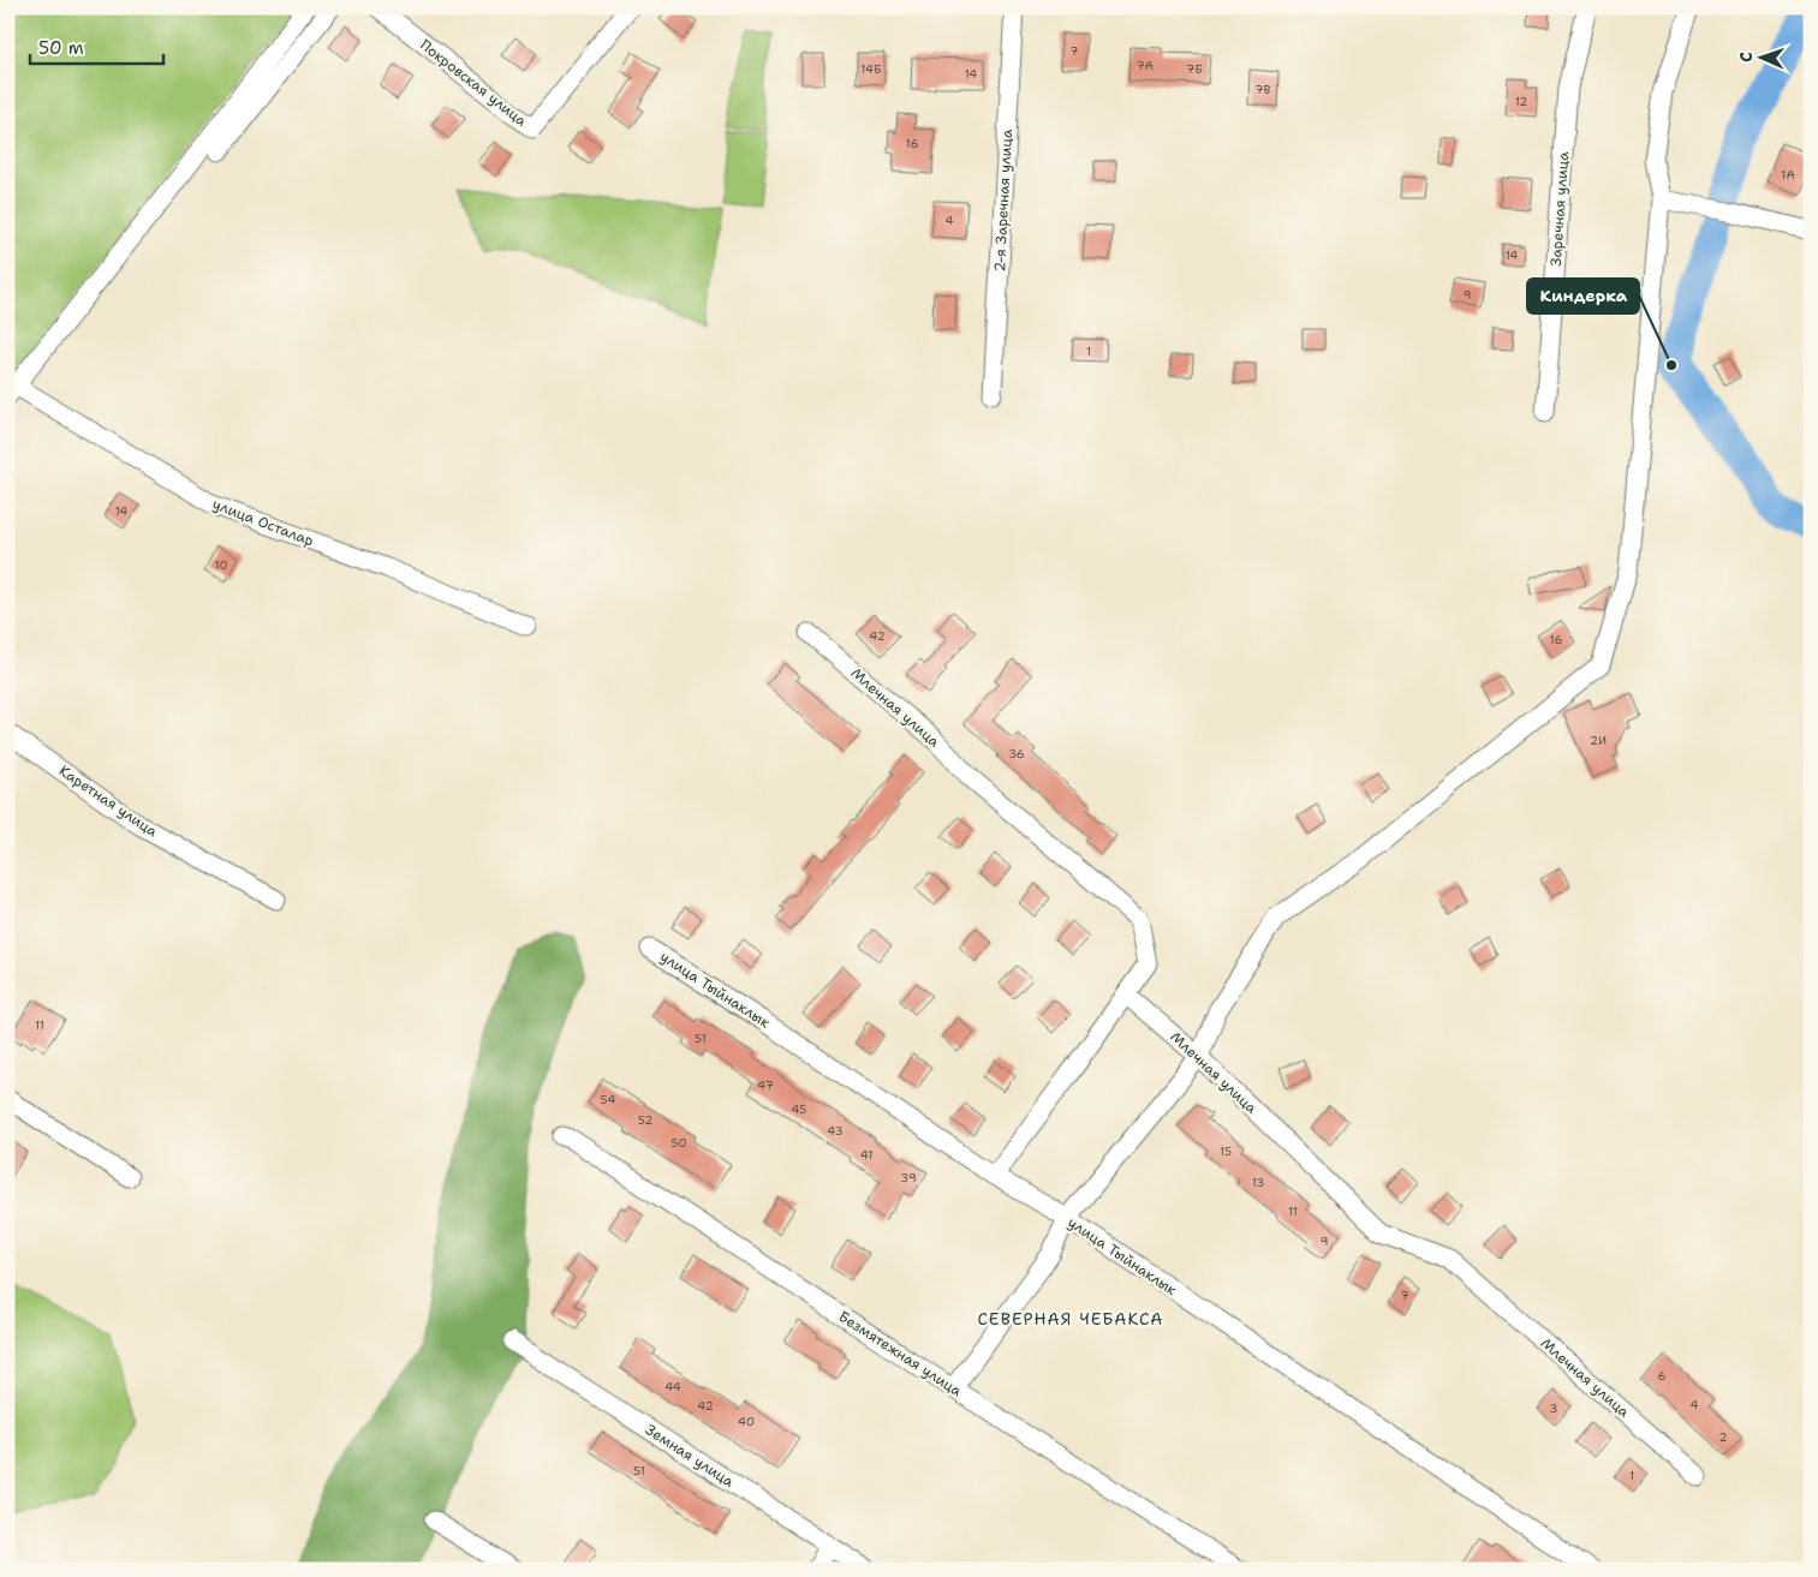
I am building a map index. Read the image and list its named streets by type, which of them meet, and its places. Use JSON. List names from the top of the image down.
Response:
{
  "streets": {
    "street": [
      "Покровская улица",
      "2-я Заречная улица",
      "Заречная улица",
      "улица Осталар",
      "Млечная улица",
      "Каретная улица",
      "улица Тыйнаклык",
      "Безмятежная улица",
      "Земная улица"
    ]
  },
  "districts": ["СЕВЕРНАЯ ЧЕБАКСА"],
  "places": ["Киндерка"],
  "house_numbers": [
    "7",
    "7А",
    "14Б",
    "7Б",
    "14",
    "7В",
    "12",
    "16",
    "1А",
    "4",
    "14",
    "9",
    "1",
    "14",
    "10",
    "42",
    "16",
    "2И",
    "36",
    "11",
    "51",
    "47",
    "54",
    "45",
    "52",
    "43",
    "50",
    "15",
    "41",
    "39",
    "13",
    "11",
    "9",
    "7",
    "6",
    "44",
    "4",
    "42",
    "3",
    "40",
    "2",
    "51",
    "1"
  ],
  "scale_bar": "50 m",
  "north": "left"
}
